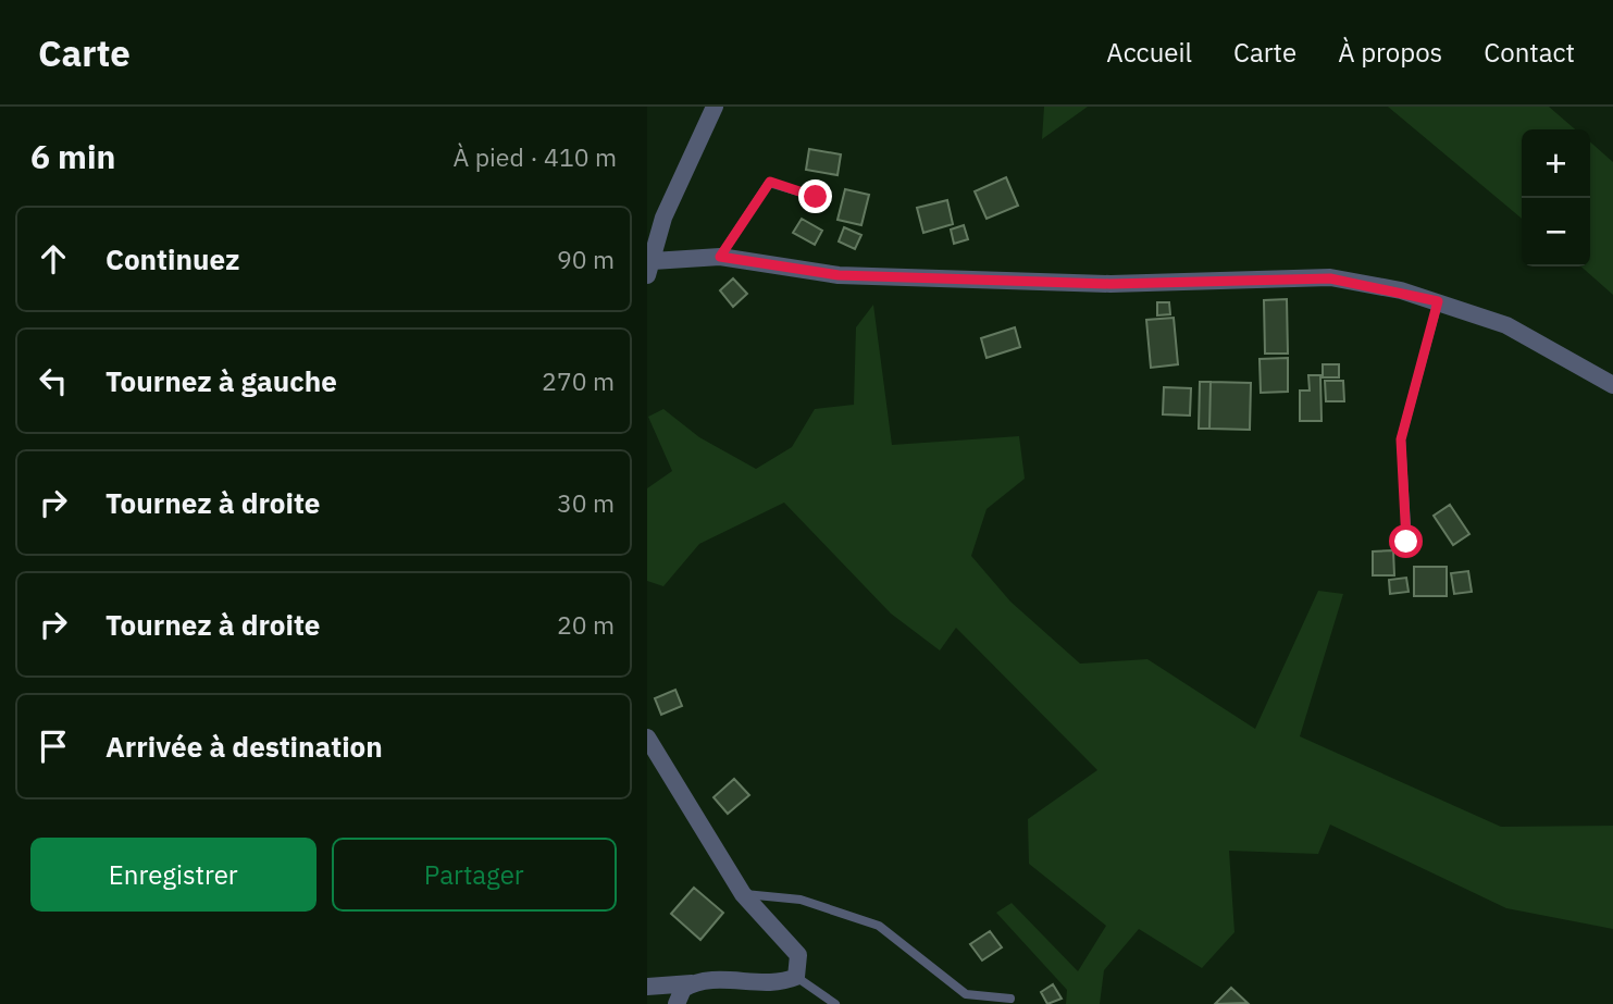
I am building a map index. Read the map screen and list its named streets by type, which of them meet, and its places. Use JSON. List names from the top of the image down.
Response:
{
  "page": {
    "header": "Carte",
    "nav": [
      "Accueil",
      "Carte",
      "À propos",
      "Contact"
    ],
    "heading": ["6 min", "À pied · 410 m"],
    "map_buttons": ["+", "−"],
    "list": [
      ["Continuez", "90 m"],
      ["Tournez à gauche", "270 m"],
      ["Tournez à droite", "30 m"],
      ["Tournez à droite", "20 m"],
      "Arrivée à destination"
    ],
    "buttons": ["Enregistrer", "Partager"]
  }
}
